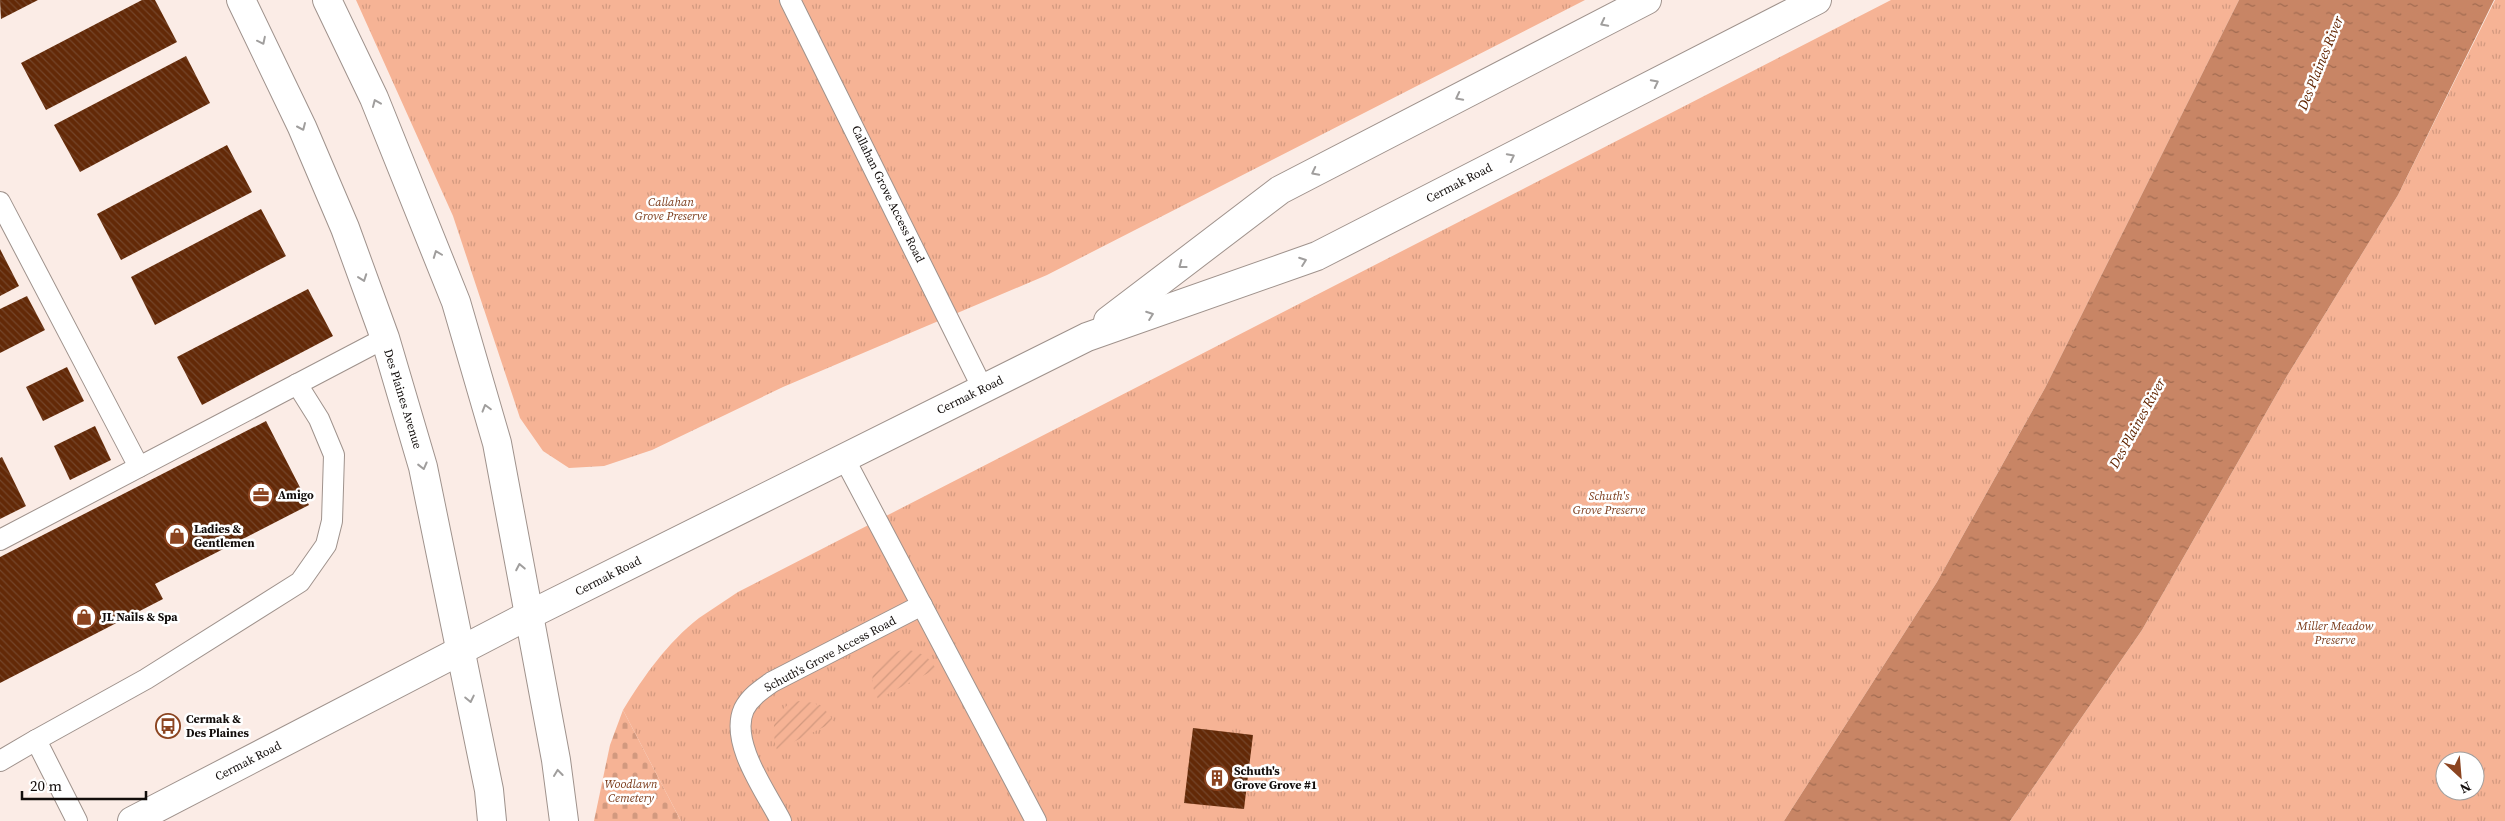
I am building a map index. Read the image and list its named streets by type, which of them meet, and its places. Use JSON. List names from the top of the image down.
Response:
{
  "streets": {
    "main road": ["Cermak Road", "Des Plaines Avenue"],
    "lane": ["Callahan Grove Access Road", "Schuth's Grove Access Road"]
  },
  "crossings": [
    ["Cermak Road", "Callahan Grove Access Road"],
    ["Cermak Road", "Des Plaines Avenue"]
  ],
  "water": ["Des Plaines River"],
  "parks": [
    "Callahan Grove Preserve",
    "Schuth's Grove Preserve",
    "Miller Meadow Preserve",
    "Woodlawn Cemetery"
  ],
  "places": {
    "office": ["Amigo"],
    "shop": ["Ladies & Gentlemen", "JL Nails & Spa"],
    "bus stop": ["Cermak & Des Plaines"],
    "building": ["Schuth's Grove Grove #1"]
  },
  "scale_bar": "20 m",
  "north": "bottom right"
}
